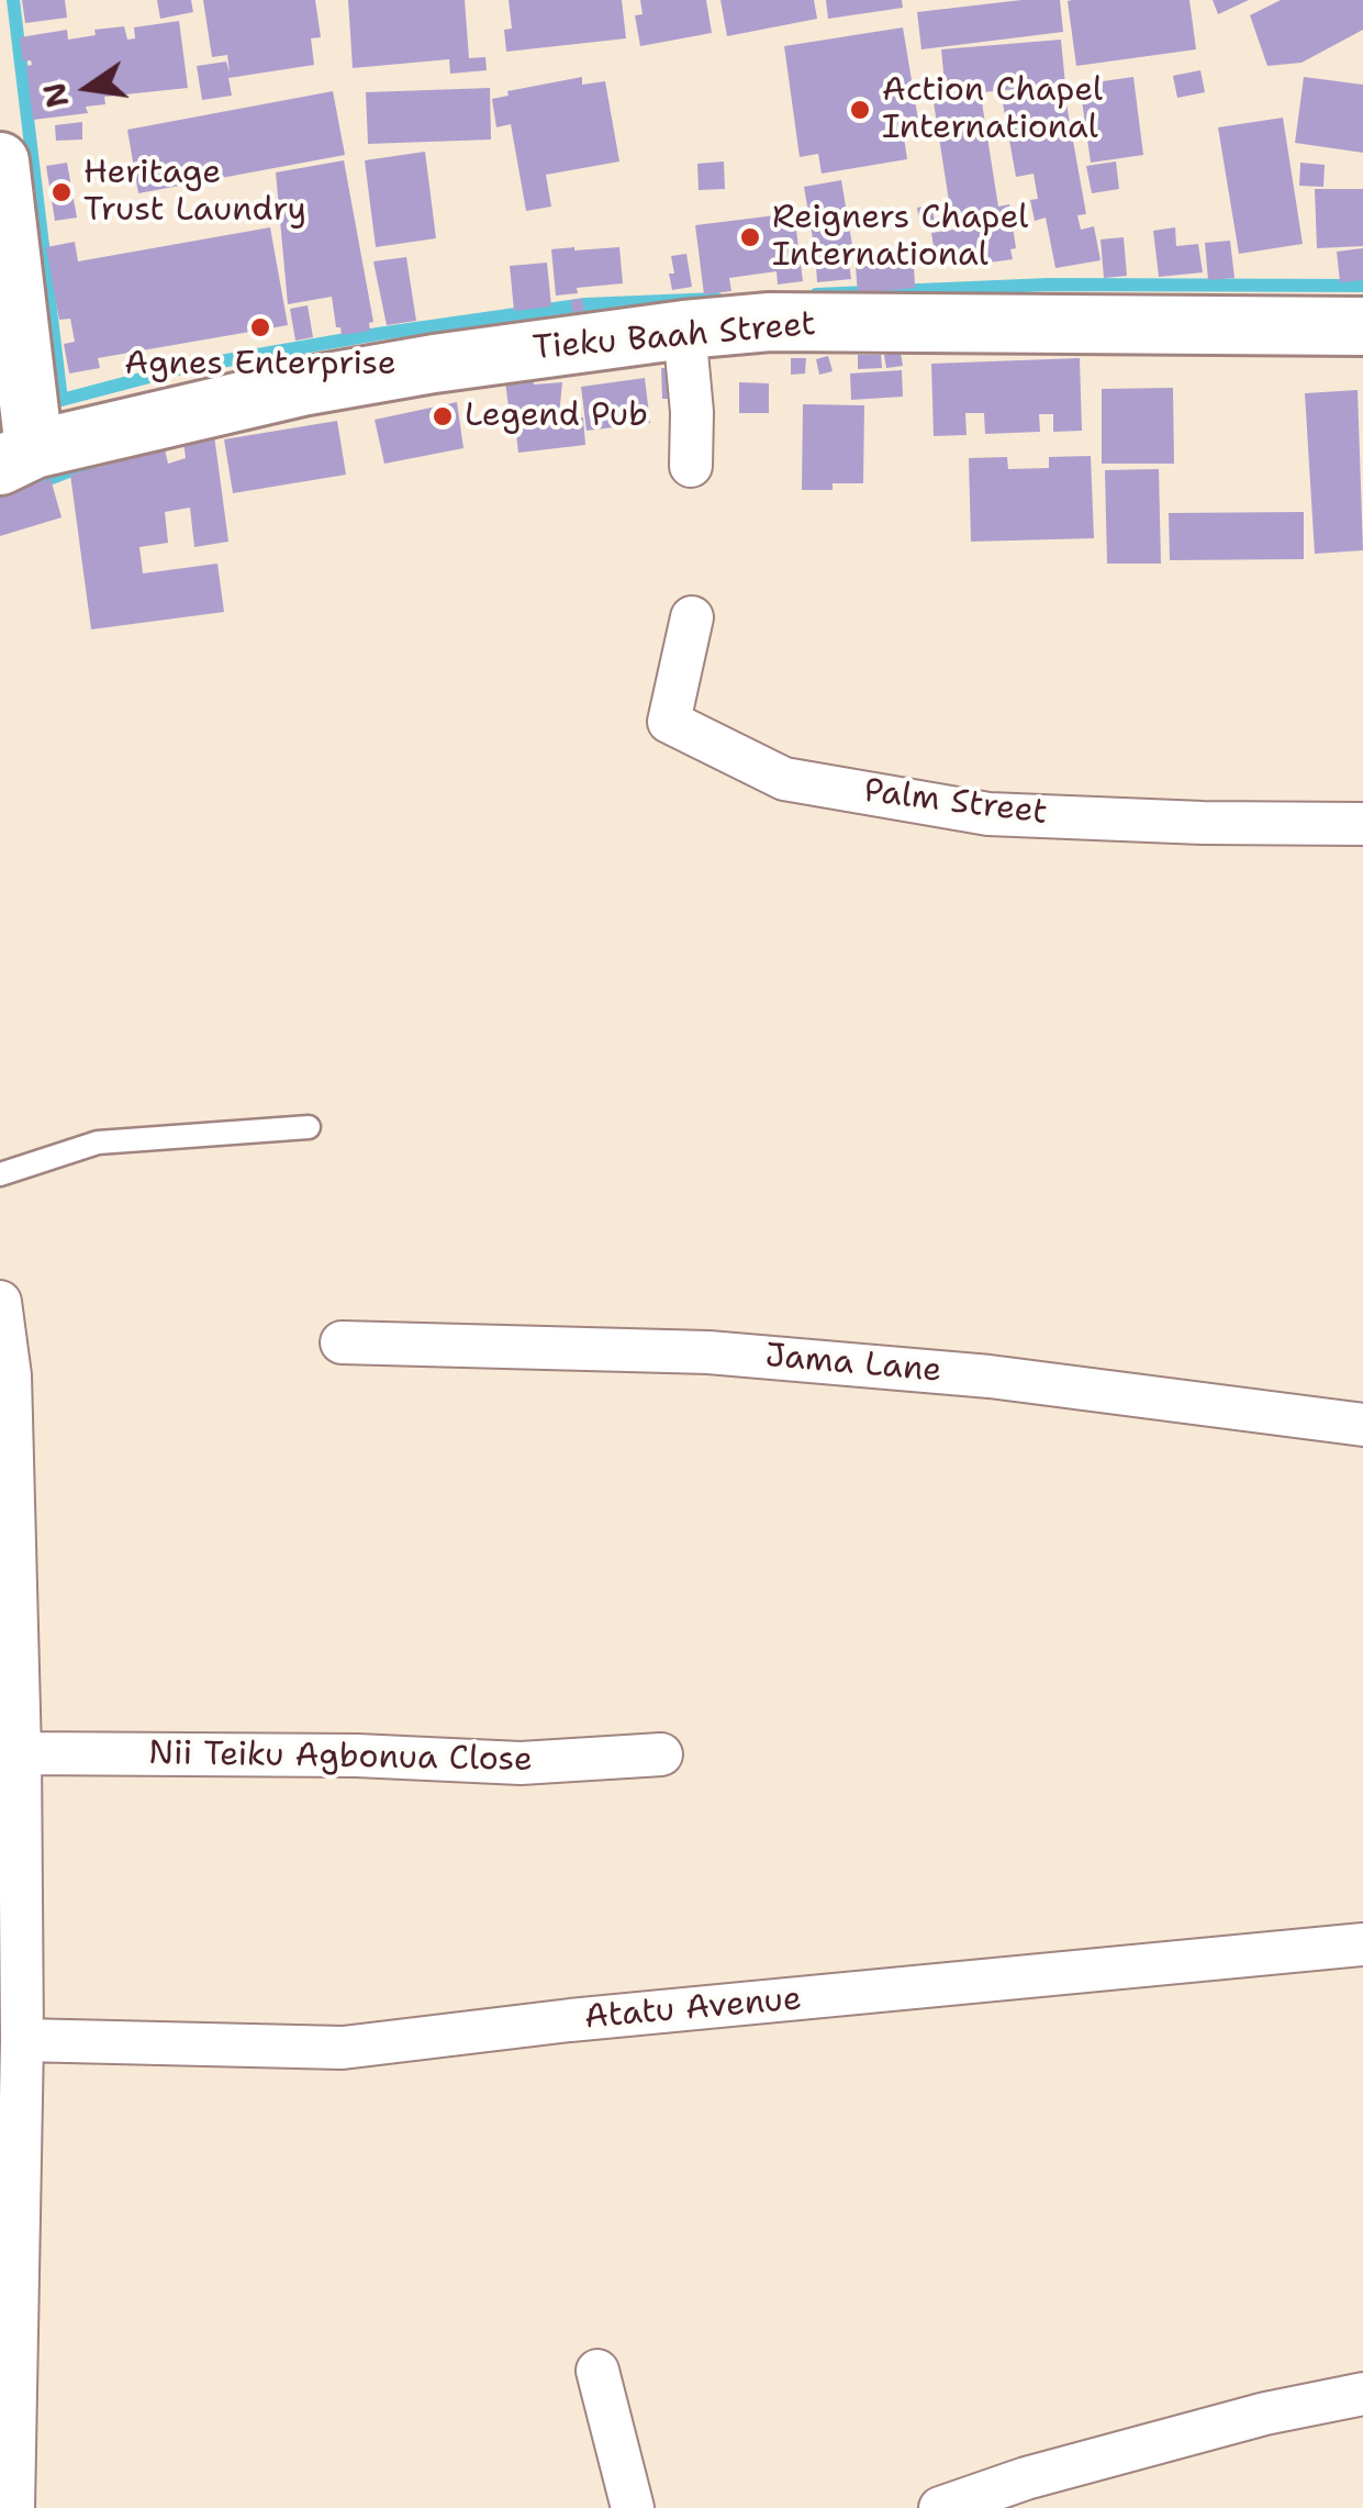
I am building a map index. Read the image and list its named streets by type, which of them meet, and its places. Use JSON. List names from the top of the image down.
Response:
{
  "streets": {
    "street": [
      "Tieku Baah Street",
      "Palm Street",
      "Jama Lane",
      "Nii Teiku Agbonua Close",
      "Atatu Avenue"
    ]
  },
  "places": [
    "Action Chapel International",
    "Heritage Trust Laundry",
    "Reigners Chapel International",
    "Agnes Enterprise",
    "Legend Pub"
  ],
  "north": "left"
}
